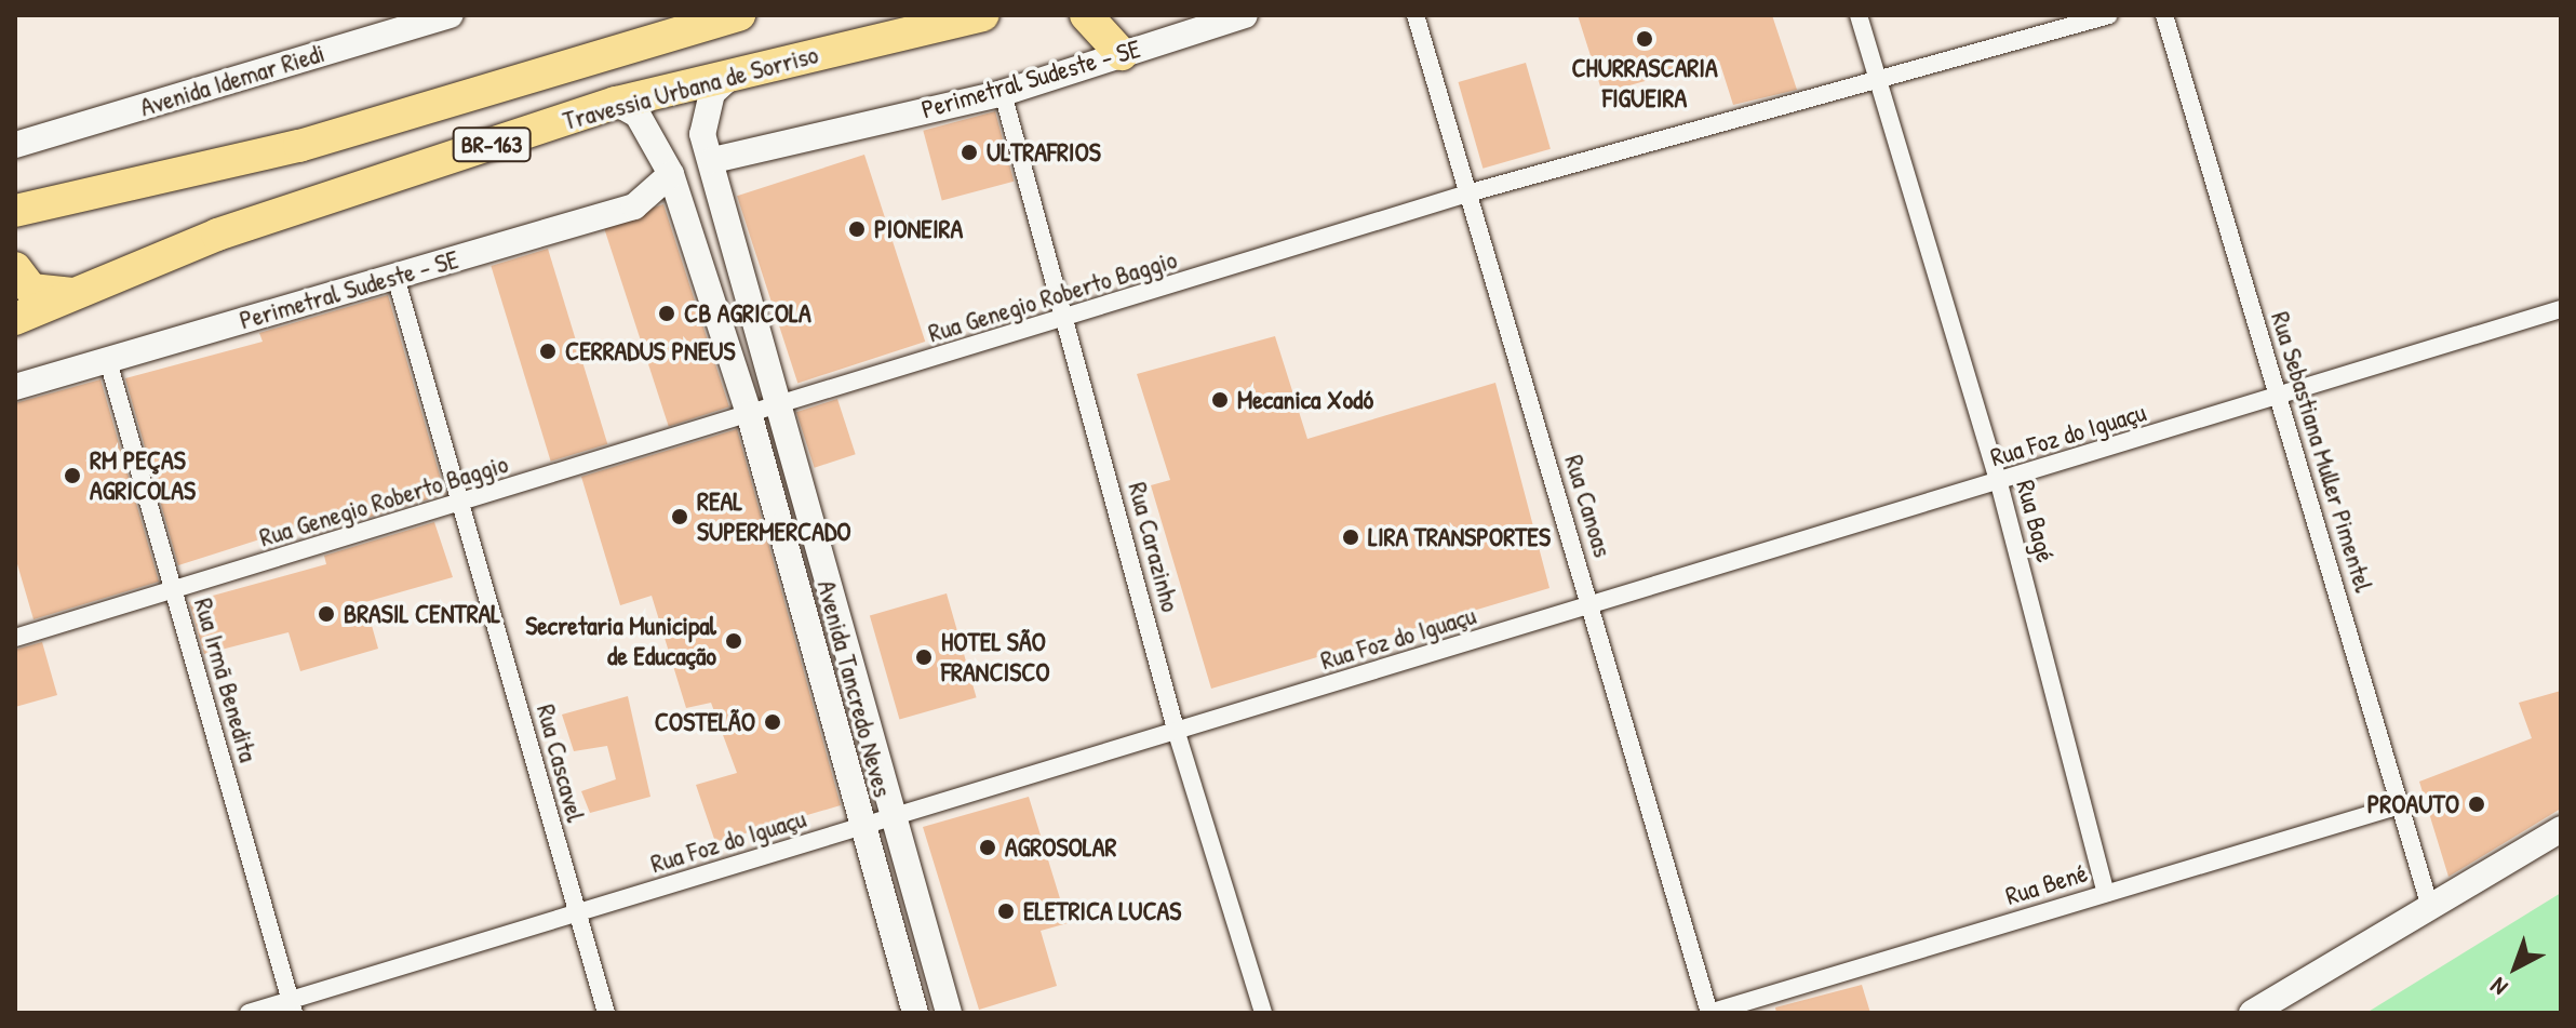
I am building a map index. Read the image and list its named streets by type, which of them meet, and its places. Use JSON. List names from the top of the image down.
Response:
{
  "streets": {
    "highway": ["Travessia Urbana de Sorriso", "BR-163"],
    "street": [
      "Perimetral Sudeste - SE",
      "Avenida Idemar Riedi",
      "Rua Genegio Roberto Baggio",
      "Rua Foz do Iguaçu",
      "Rua Sebastiana Muller Pimentel",
      "Rua Canoas",
      "Rua Bagé",
      "Rua Carazinho",
      "Rua Irmã Benedita",
      "Avenida Tancredo Neves",
      "Rua Cascavel",
      "Rua Bené"
    ]
  },
  "crossings": [
    ["Perimetral Sudeste - SE", "Rua Carazinho"],
    ["Perimetral Sudeste - SE", "Rua Irmã Benedita"],
    ["Perimetral Sudeste - SE", "Avenida Tancredo Neves"],
    ["Perimetral Sudeste - SE", "Rua Cascavel"],
    ["Travessia Urbana de Sorriso", "Avenida Tancredo Neves"],
    ["Rua Genegio Roberto Baggio", "Rua Canoas"],
    ["Rua Genegio Roberto Baggio", "Rua Bagé"],
    ["Rua Genegio Roberto Baggio", "Rua Carazinho"],
    ["Rua Genegio Roberto Baggio", "Rua Irmã Benedita"],
    ["Rua Genegio Roberto Baggio", "Avenida Tancredo Neves"],
    ["Rua Genegio Roberto Baggio", "Rua Cascavel"],
    ["Rua Foz do Iguaçu", "Rua Sebastiana Muller Pimentel"],
    ["Rua Foz do Iguaçu", "Rua Canoas"],
    ["Rua Foz do Iguaçu", "Rua Bagé"],
    ["Rua Foz do Iguaçu", "Rua Carazinho"],
    ["Rua Foz do Iguaçu", "Rua Irmã Benedita"],
    ["Rua Foz do Iguaçu", "Avenida Tancredo Neves"],
    ["Rua Foz do Iguaçu", "Rua Cascavel"],
    ["Rua Sebastiana Muller Pimentel", "Rua Bené"],
    ["Rua Canoas", "Rua Bené"],
    ["Rua Bagé", "Rua Bené"]
  ],
  "places": [
    "CHURRASCARIA FIGUEIRA",
    "ULTRAFRIOS",
    "PIONEIRA",
    "CB AGRICOLA",
    "CERRADUS PNEUS",
    "Mecanica Xodó",
    "RM PEÇAS AGRICOLAS",
    "REAL SUPERMERCADO",
    "LIRA TRANSPORTES",
    "BRASIL CENTRAL",
    "Secretaria Municipal de Educação",
    "HOTEL SÃO FRANCISCO",
    "COSTELÃO",
    "PROAUTO",
    "AGROSOLAR",
    "ELETRICA LUCAS"
  ],
  "north": "bottom left"
}
